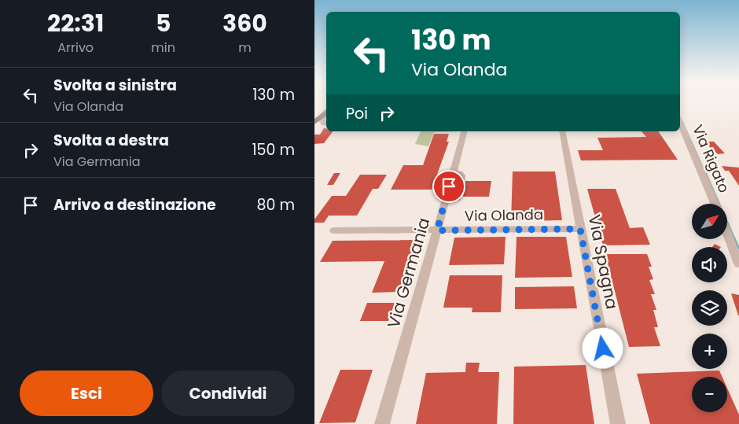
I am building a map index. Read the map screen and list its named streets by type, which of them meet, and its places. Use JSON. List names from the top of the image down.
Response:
{
  "streets": {
    "street": [
      "Via Rigato",
      "Via Olanda",
      "Via Spagna",
      "Via Germania"
    ]
  },
  "crossings": [
    ["Via Olanda", "Via Spagna"],
    ["Via Olanda", "Via Germania"]
  ],
  "north": "top right",
  "page": {
    "eta": [
      "22:31",
      "Arrivo",
      "5",
      "min",
      "360",
      "m"
    ],
    "turn": ["130 m", "Via Olanda"],
    "list": [
      {
        "name": "Svolta a sinistra",
        "note": "Via Olanda",
        "value": "130 m"
      },
      {
        "name": "Svolta a destra",
        "note": "Via Germania",
        "value": "150 m"
      },
      {
        "name": "Arrivo a destinazione",
        "value": "80 m"
      }
    ],
    "then": "Poi",
    "map_buttons": ["+", "−"],
    "buttons": ["Esci", "Condividi"]
  }
}
